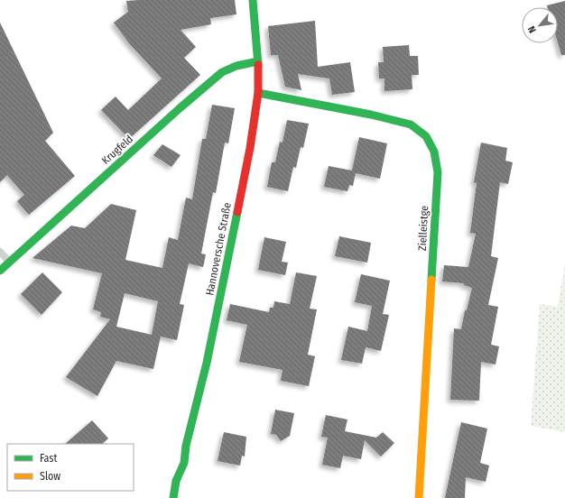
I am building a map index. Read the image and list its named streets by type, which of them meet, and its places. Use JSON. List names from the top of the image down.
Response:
{
  "streets": {
    "street": ["Krugfeld", "Zielleistge", "Hannoversche Straße"]
  },
  "crossings": [
    ["Krugfeld", "Hannoversche Straße"],
    ["Zielleistge", "Hannoversche Straße"]
  ],
  "legend": ["Fast", "Slow"],
  "north": "bottom left"
}
